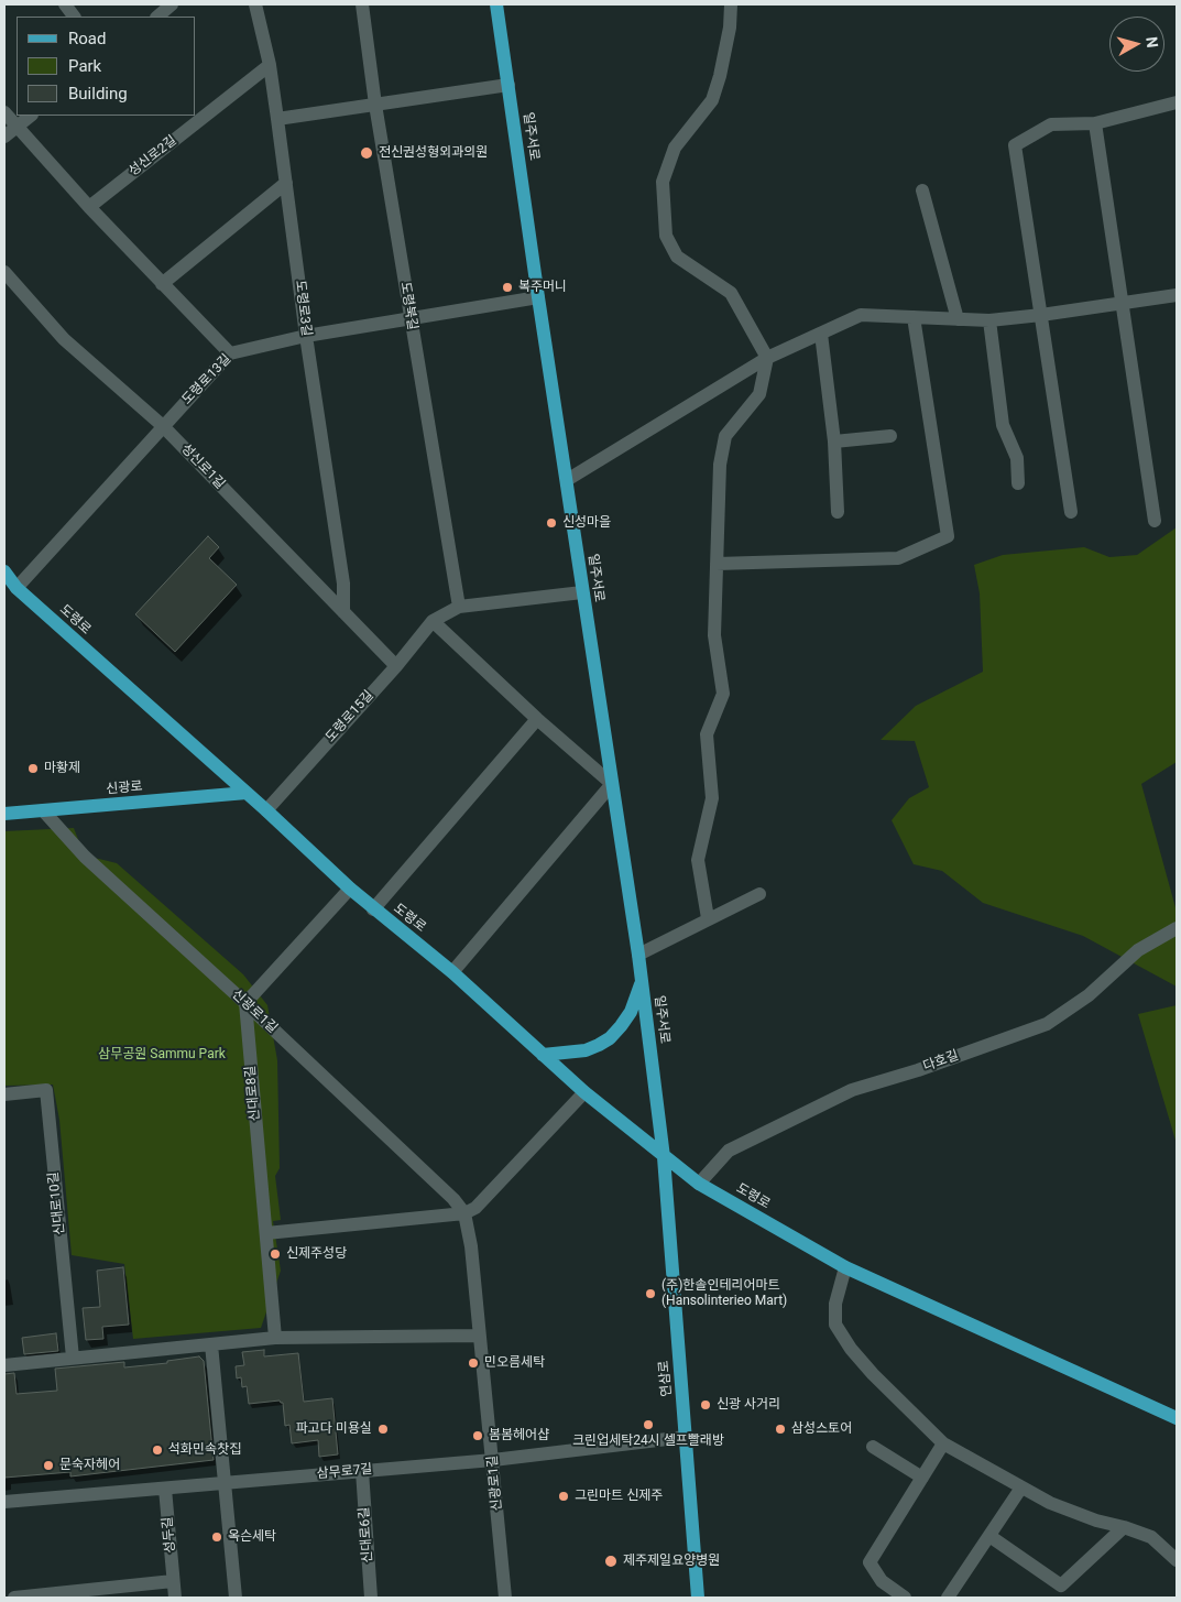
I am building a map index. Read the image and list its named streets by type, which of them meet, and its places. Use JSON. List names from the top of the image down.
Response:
{
  "streets": {
    "main road": [
      "일주서로",
      "도령로",
      "신광로",
      "연삼로"
    ],
    "street": [
      "성신로2길",
      "도령북길",
      "도령로3길",
      "도령로13길",
      "성신로1길",
      "도령로15길",
      "신광로1길",
      "다호길",
      "신대로8길",
      "신대로10길",
      "삼무로7길",
      "성두길",
      "신대로6길"
    ]
  },
  "crossings": [
    ["일주서로", "도령로13길"],
    ["일주서로", "도령로"],
    ["일주서로", "도령로15길"],
    ["일주서로", "연삼로"],
    ["성신로2길", "도령로3길"],
    ["도령북길", "도령로13길"],
    ["도령북길", "도령로15길"],
    ["도령로3길", "도령로13길"],
    ["도령로3길", "성신로1길"],
    ["도령로13길", "성신로1길"],
    ["도령로13길", "도령로"],
    ["성신로1길", "도령로15길"],
    ["도령로", "도령로15길"],
    ["도령로", "신광로"],
    ["도령로", "다호길"],
    ["도령로", "연삼로"],
    ["신광로", "신광로1길"],
    ["신광로1길", "신대로8길"],
    ["신광로1길", "삼무로7길"],
    ["연삼로", "삼무로7길"],
    ["삼무로7길", "성두길"],
    ["삼무로7길", "신대로6길"]
  ],
  "parks": ["삼무공원 Sammu Park"],
  "places": [
    "전신권성형외과의원",
    "복주머니",
    "신성마을",
    "마황제",
    "신제주성당",
    "(주)한솔인테리어마트 (Hansolinterieo Mart)",
    "민오름세탁",
    "신광 사거리",
    "크린업세탁24시 셀프빨래방",
    "파고다 미용실",
    "삼성스토어",
    "봄봄헤어샵",
    "석화민속찻집",
    "문숙자헤어",
    "그린마트 신제주",
    "옥슨세탁",
    "제주제일요양병원"
  ],
  "legend": ["Road", "Park", "Building"],
  "north": "right"
}
